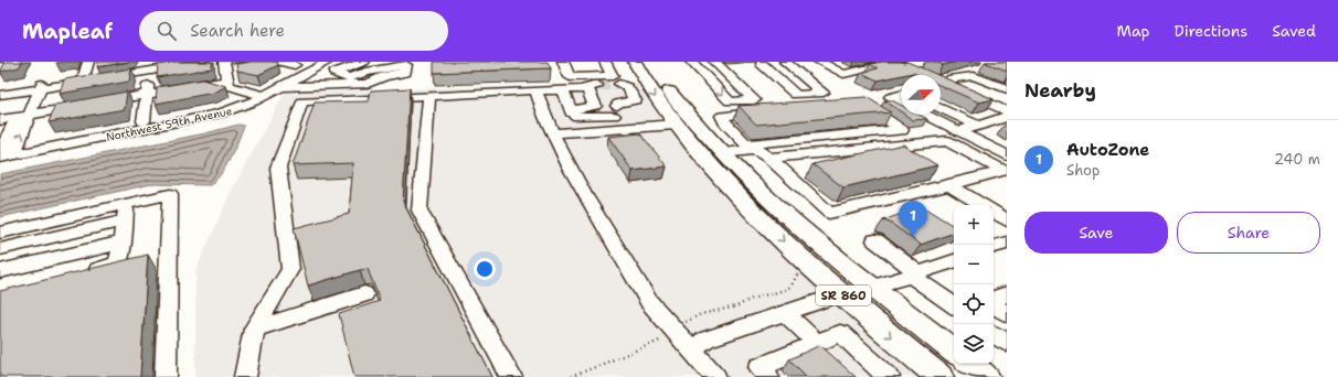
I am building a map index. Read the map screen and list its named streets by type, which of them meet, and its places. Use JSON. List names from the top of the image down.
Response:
{
  "streets": {
    "main road": ["SR 860"],
    "street": ["Northwest 59th Avenue"]
  },
  "north": "right",
  "page": {
    "header": "Mapleaf",
    "search": "Search here",
    "nav": ["Map", "Directions", "Saved"],
    "heading": "Nearby",
    "list": [
      {
        "mark": "1",
        "name": "AutoZone",
        "note": "Shop",
        "value": "240 m"
      }
    ],
    "buttons": ["Save", "Share"],
    "pins": "1",
    "map_buttons": ["+", "−"]
  }
}
